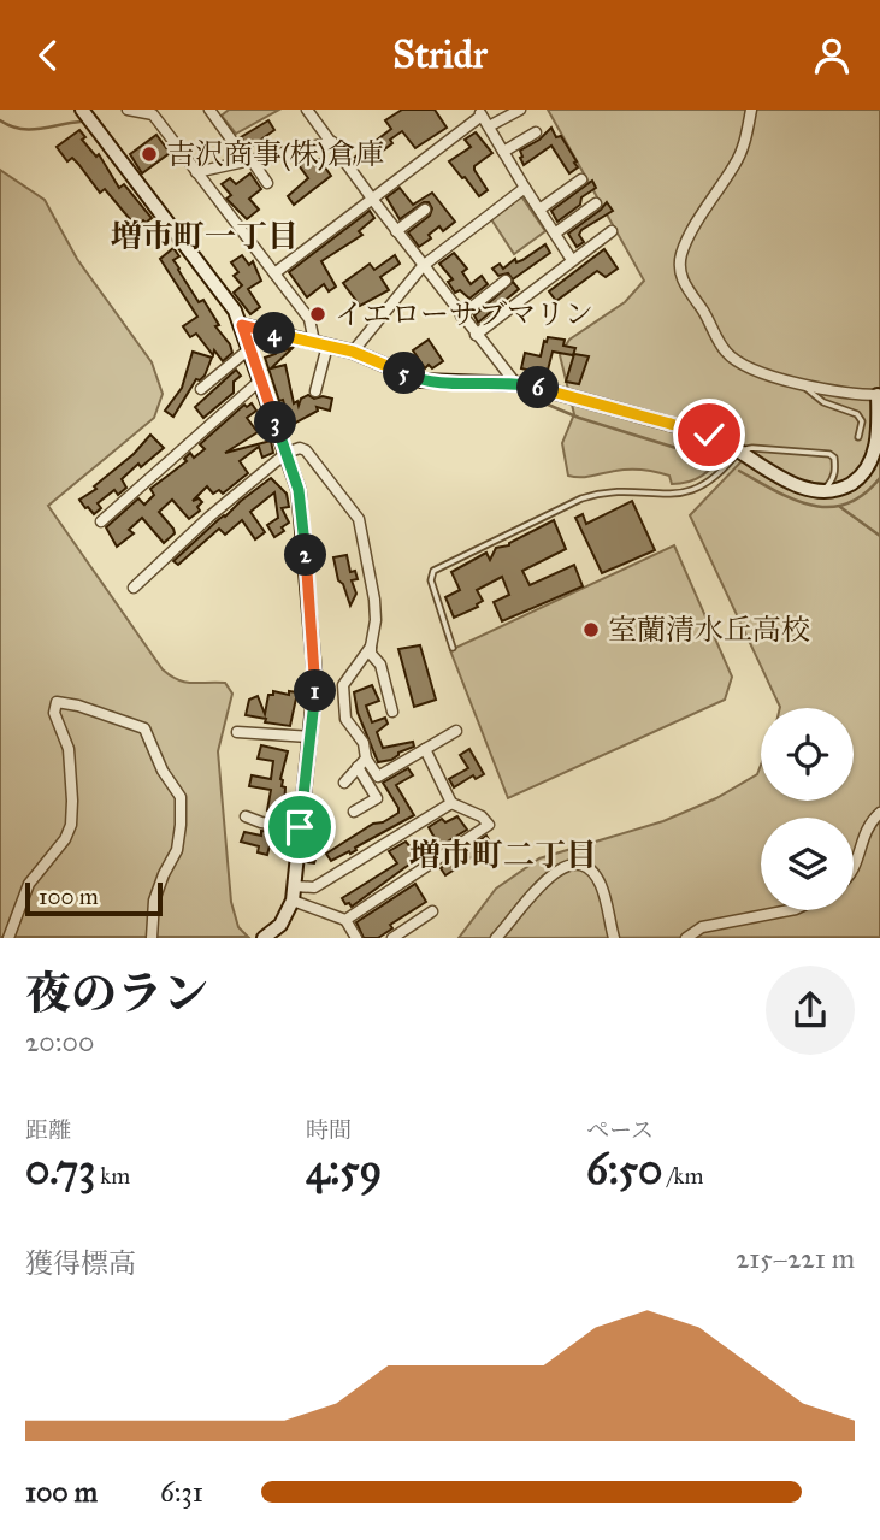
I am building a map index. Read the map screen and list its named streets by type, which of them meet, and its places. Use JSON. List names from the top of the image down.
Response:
{
  "districts": ["増市町一丁目", "増市町二丁目"],
  "places": ["吉沢商事(株)倉庫", "イエローサブマリン", "室蘭清水丘高校"],
  "scale_bar": "100 m",
  "page": {
    "header": "Stridr",
    "pins": [
      "4",
      "5",
      "6",
      "3",
      "2",
      "1"
    ],
    "scale": "100 m",
    "heading": ["夜のラン", "20:00"],
    "stats": [
      ["距離", "0.73 km"],
      ["時間", "4:59"],
      ["ペース", "6:50 /km"]
    ],
    "chart": ["獲得標高", "215–221 m"],
    "list": [
      {
        "name": "100 m",
        "note": "6:31"
      }
    ]
  }
}
